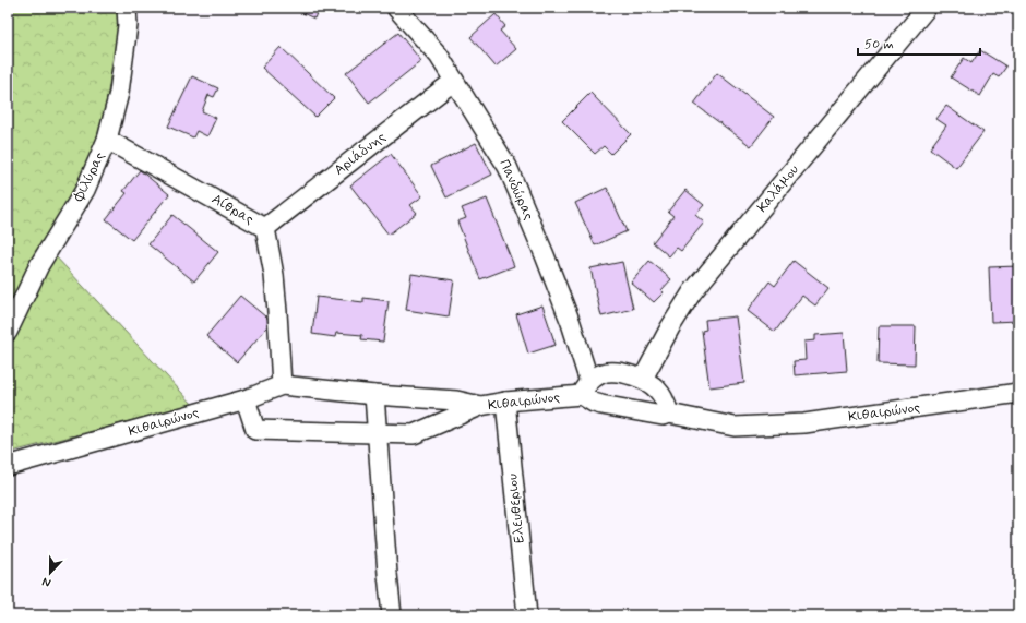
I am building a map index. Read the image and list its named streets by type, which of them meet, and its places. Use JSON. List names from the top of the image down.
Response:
{
  "streets": {
    "street": [
      "Αριάδνης",
      "Φιλύρας",
      "Καλάμου",
      "Πανδώρας",
      "Αίθρας",
      "Κιθαιρώνος",
      "Ελευθεριου"
    ]
  },
  "crossings": [
    ["Αριάδνης", "Πανδώρας"],
    ["Αριάδνης", "Αίθρας"],
    ["Φιλύρας", "Αίθρας"],
    ["Πανδώρας", "Κιθαιρώνος"],
    ["Αίθρας", "Κιθαιρώνος"],
    ["Κιθαιρώνος", "Ελευθεριου"]
  ],
  "scale_bar": "50 m",
  "north": "bottom"
}
